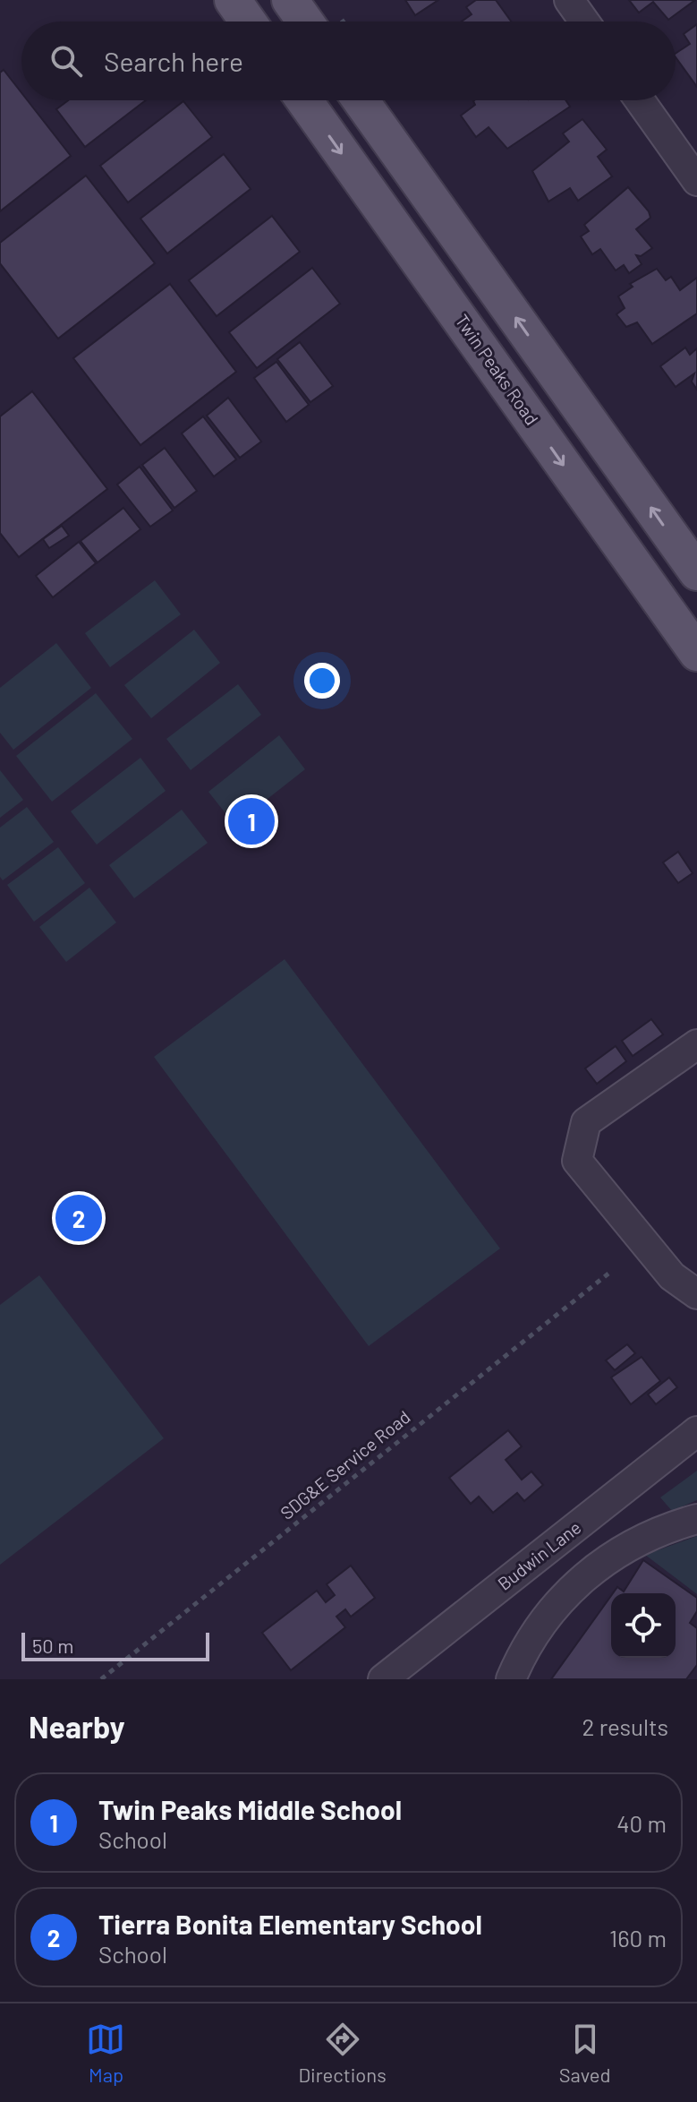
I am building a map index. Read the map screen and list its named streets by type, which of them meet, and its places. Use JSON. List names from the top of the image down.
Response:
{
  "streets": {
    "main road": ["Twin Peaks Road"],
    "street": ["Budwin Lane"],
    "path": ["SDG&E Service Road"]
  },
  "scale_bar": "50 m",
  "page": {
    "search": "Search here",
    "pins": ["1", "2"],
    "scale": "50 m",
    "heading": ["Nearby", "2 results"],
    "list": [
      {
        "mark": "1",
        "name": "Twin Peaks Middle School",
        "note": "School",
        "value": "40 m"
      },
      {
        "mark": "2",
        "name": "Tierra Bonita Elementary School",
        "note": "School",
        "value": "160 m"
      }
    ],
    "nav": ["Map", "Directions", "Saved"]
  }
}
